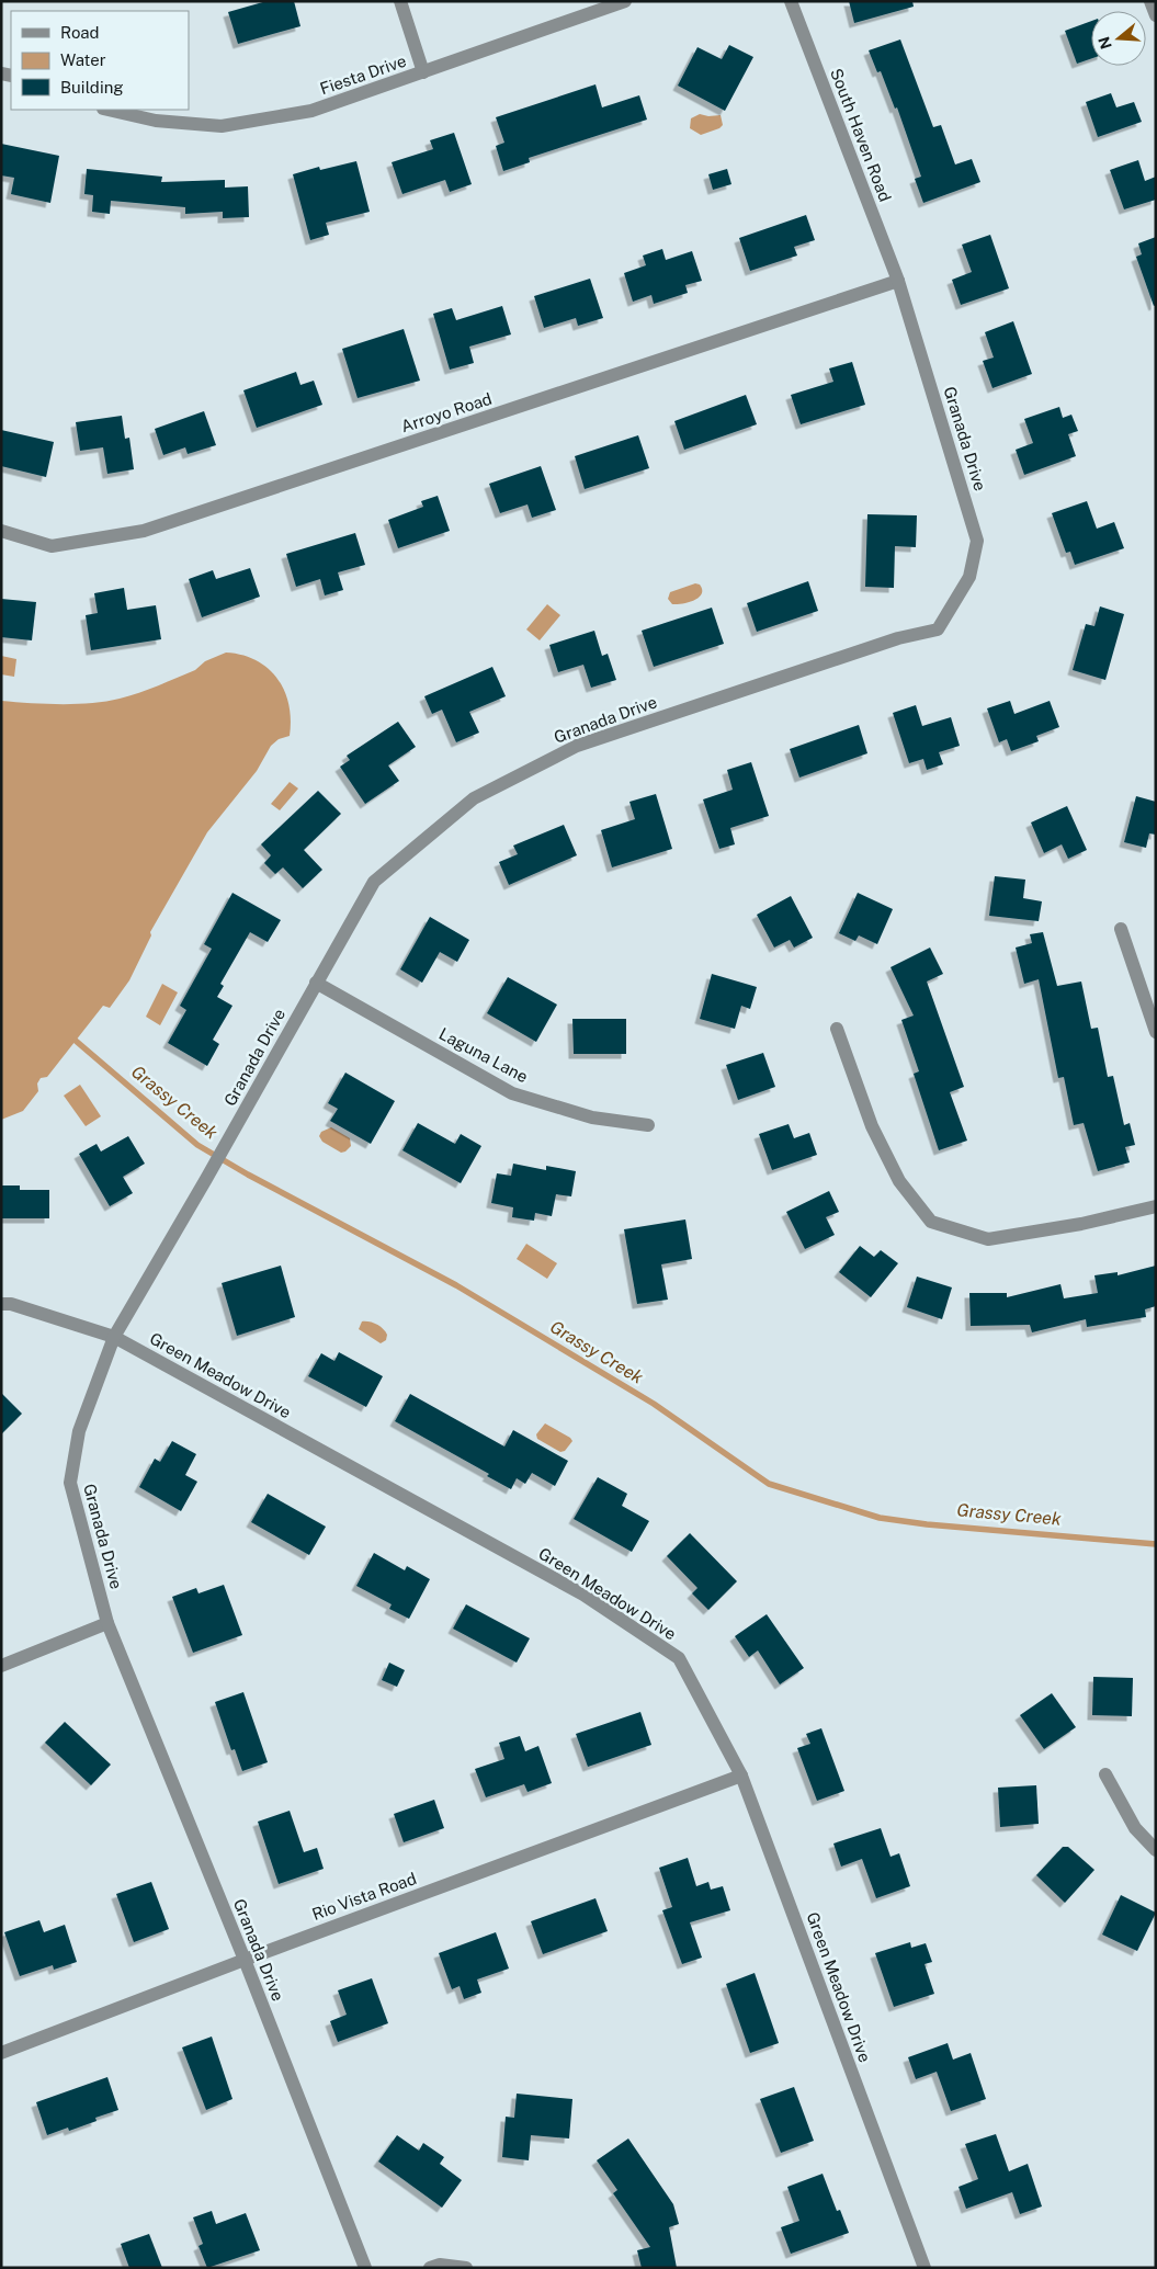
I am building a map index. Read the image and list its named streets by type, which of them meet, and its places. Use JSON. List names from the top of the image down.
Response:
{
  "streets": {
    "street": [
      "Fiesta Drive",
      "South Haven Road",
      "Arroyo Road",
      "Granada Drive",
      "Laguna Lane",
      "Green Meadow Drive",
      "Rio Vista Road"
    ]
  },
  "crossings": [
    ["South Haven Road", "Arroyo Road"],
    ["South Haven Road", "Granada Drive"],
    ["Arroyo Road", "Granada Drive"],
    ["Granada Drive", "Laguna Lane"],
    ["Granada Drive", "Green Meadow Drive"],
    ["Granada Drive", "Rio Vista Road"],
    ["Green Meadow Drive", "Rio Vista Road"]
  ],
  "water": ["Grassy Creek"],
  "legend": ["Road", "Water", "Building"],
  "north": "left"
}
